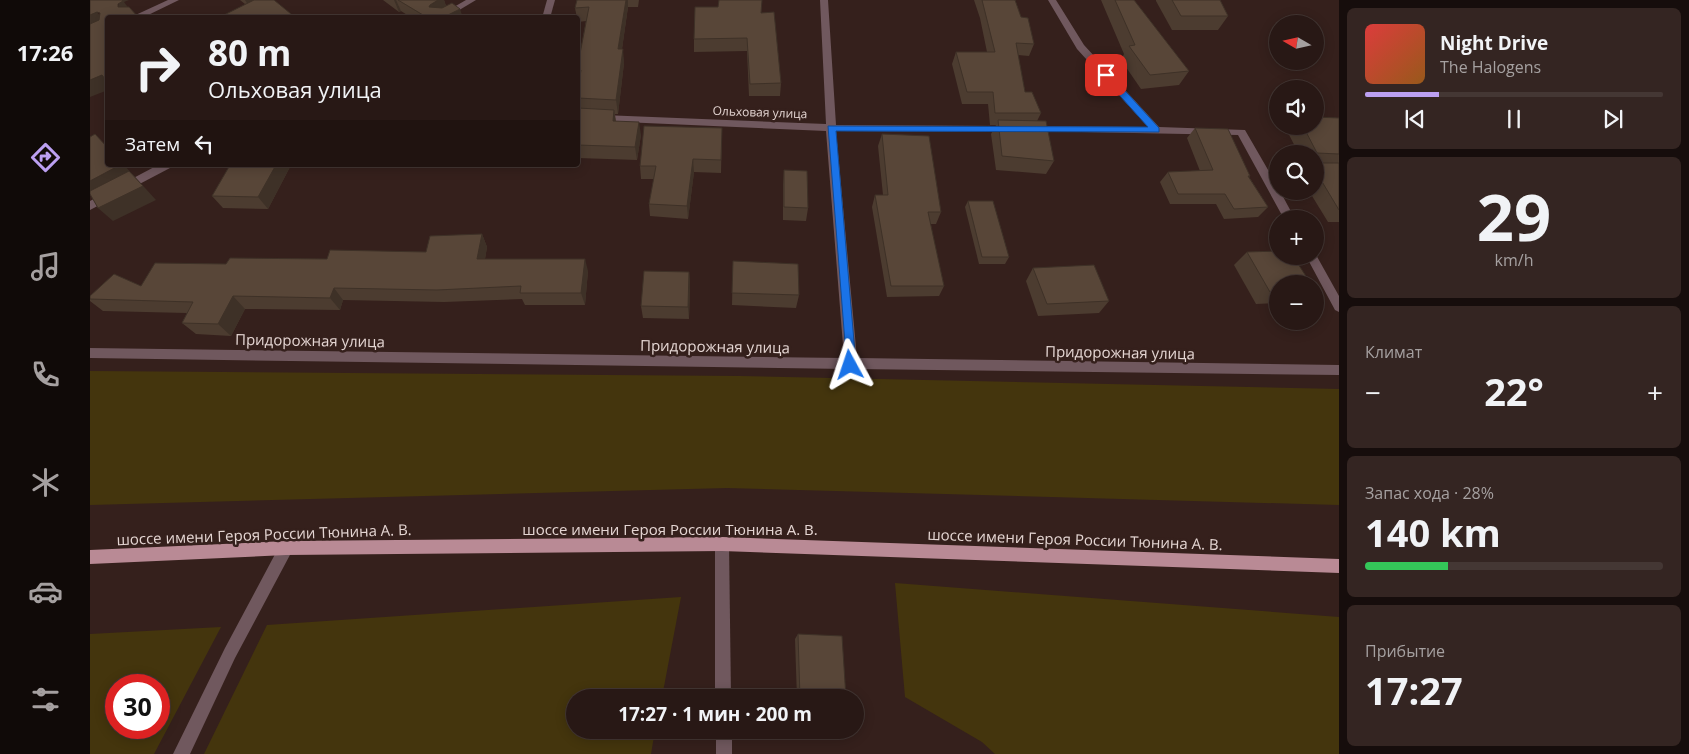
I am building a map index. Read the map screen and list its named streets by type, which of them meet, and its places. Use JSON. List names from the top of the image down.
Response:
{
  "streets": {
    "main road": ["шоссе имени Героя России Тюнина А. В."],
    "street": ["Ольховая улица", "Придорожная улица"]
  },
  "north": "left",
  "page": {
    "tabs": "17:26",
    "map_buttons": ["+", "−"],
    "turn": ["80 m", "Ольховая улица"],
    "song": ["Night Drive", "The Halogens"],
    "then": "Затем",
    "tile": [
      ["29", "km/h"],
      "Климат",
      ["Запас хода · 28%", "140 km"],
      ["Прибытие", "17:27"]
    ],
    "heat": ["−", "22°", "+"],
    "limit": "30",
    "trip": "17:27 · 1 мин · 200 m"
  }
}
